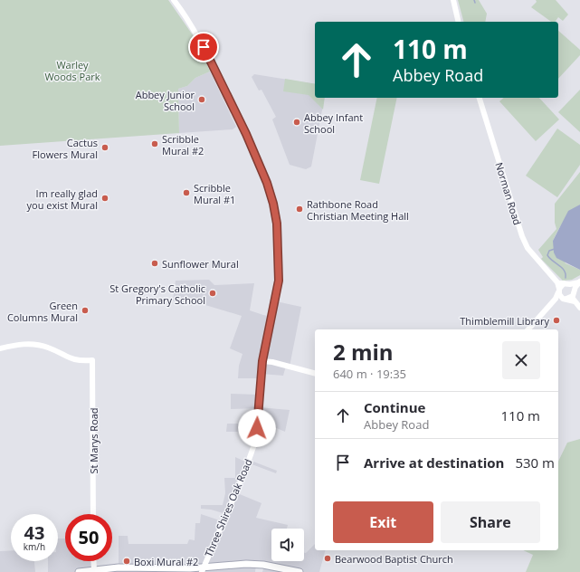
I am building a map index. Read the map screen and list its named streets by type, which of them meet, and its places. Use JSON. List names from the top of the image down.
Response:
{
  "streets": {
    "street": ["Norman Road", "St Marys Road", "Three Shires Oak Road"]
  },
  "parks": ["Warley Woods Park"],
  "places": [
    "Abbey Junior School",
    "Abbey Infant School",
    "Scribble Mural #2",
    "Cactus Flowers Mural",
    "Scribble Mural #1",
    "Im really glad you exist Mural",
    "Rathbone Road Christian Meeting Hall",
    "Sunflower Mural",
    "St Gregory's Catholic Primary School",
    "Green Columns Mural",
    "Thimblemill Library",
    "Bearwood Baptist Church",
    "Boxi Mural #2"
  ],
  "page": {
    "turn": ["110 m", "Abbey Road"],
    "heading": ["2 min", "640 m · 19:35"],
    "list": [
      {
        "name": "Continue",
        "note": "Abbey Road",
        "value": "110 m"
      },
      {
        "name": "Arrive at destination",
        "value": "530 m"
      }
    ],
    "buttons": ["Exit", "Share"],
    "speed": "43 km/h",
    "limit": "50"
  }
}
